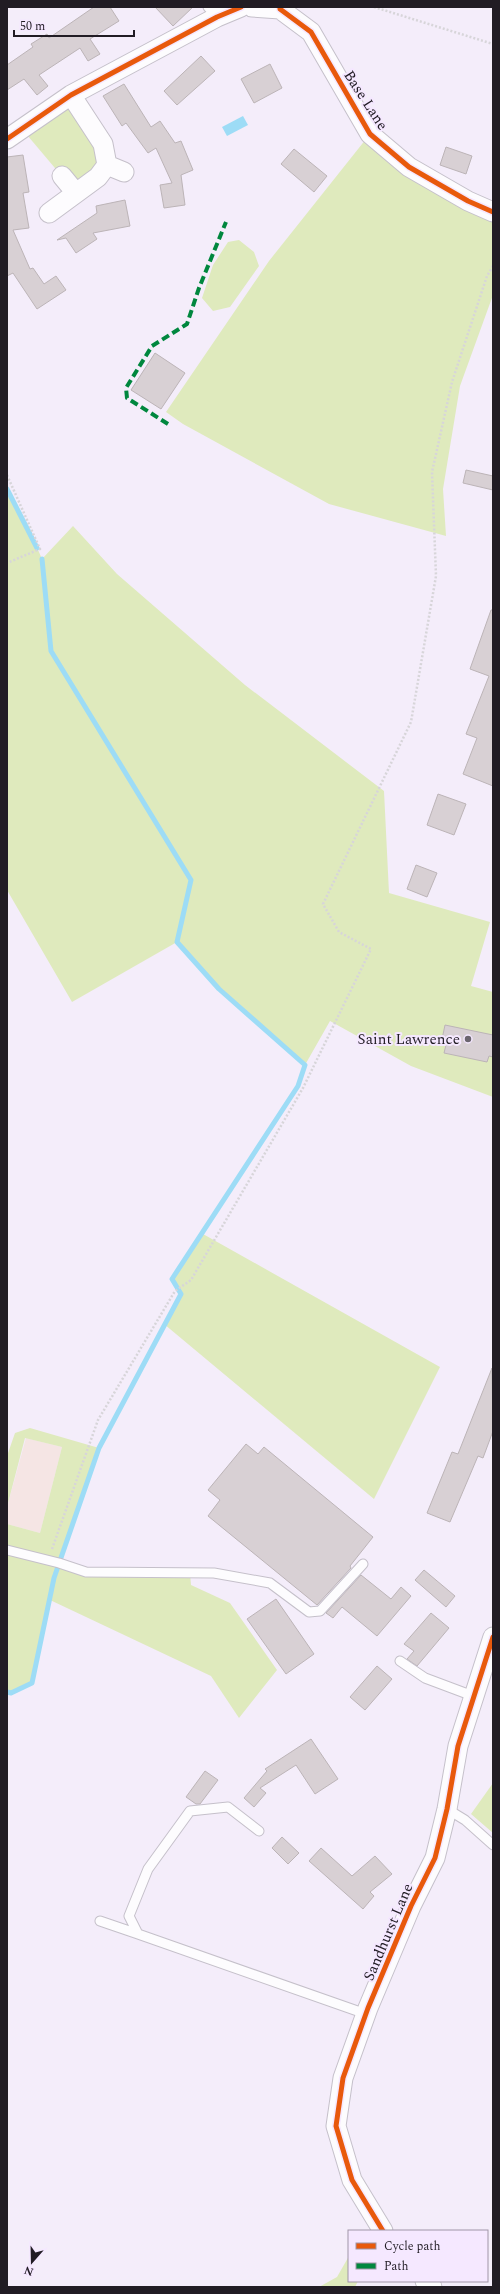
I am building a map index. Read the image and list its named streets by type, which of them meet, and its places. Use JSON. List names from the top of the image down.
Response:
{
  "streets": {
    "street": ["Base Lane", "Sandhurst Lane"]
  },
  "places": ["Saint Lawrence"],
  "legend": ["Cycle path", "Path"],
  "scale_bar": "50 m",
  "north": "bottom"
}
